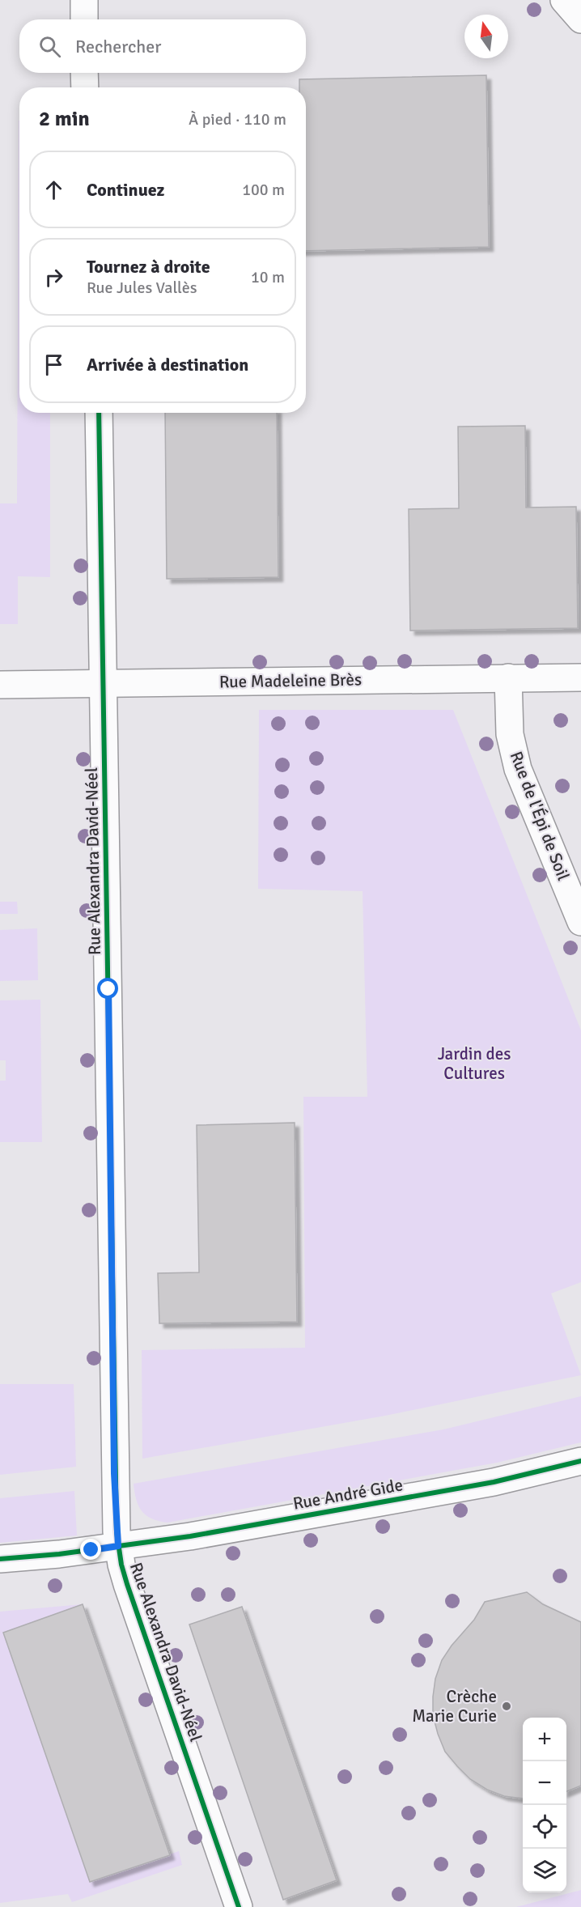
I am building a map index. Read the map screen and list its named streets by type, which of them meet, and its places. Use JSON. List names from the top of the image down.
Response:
{
  "streets": {
    "street": [
      "Rue Madeleine Brès",
      "Rue de l'Épi de Soil",
      "Rue Alexandra David-Néel",
      "Rue André Gide"
    ]
  },
  "crossings": [
    ["Rue Madeleine Brès", "Rue de l'Épi de Soil"],
    ["Rue Madeleine Brès", "Rue Alexandra David-Néel"],
    ["Rue Alexandra David-Néel", "Rue André Gide"]
  ],
  "parks": ["Jardin des Cultures"],
  "places": ["Crèche Marie Curie"],
  "north": "top",
  "page": {
    "search": "Rechercher",
    "heading": ["2 min", "À pied · 110 m"],
    "list": [
      ["Continuez", "100 m"],
      ["Tournez à droite", "Rue Jules Vallès", "10 m"],
      "Arrivée à destination"
    ],
    "map_buttons": ["+", "−"]
  }
}
